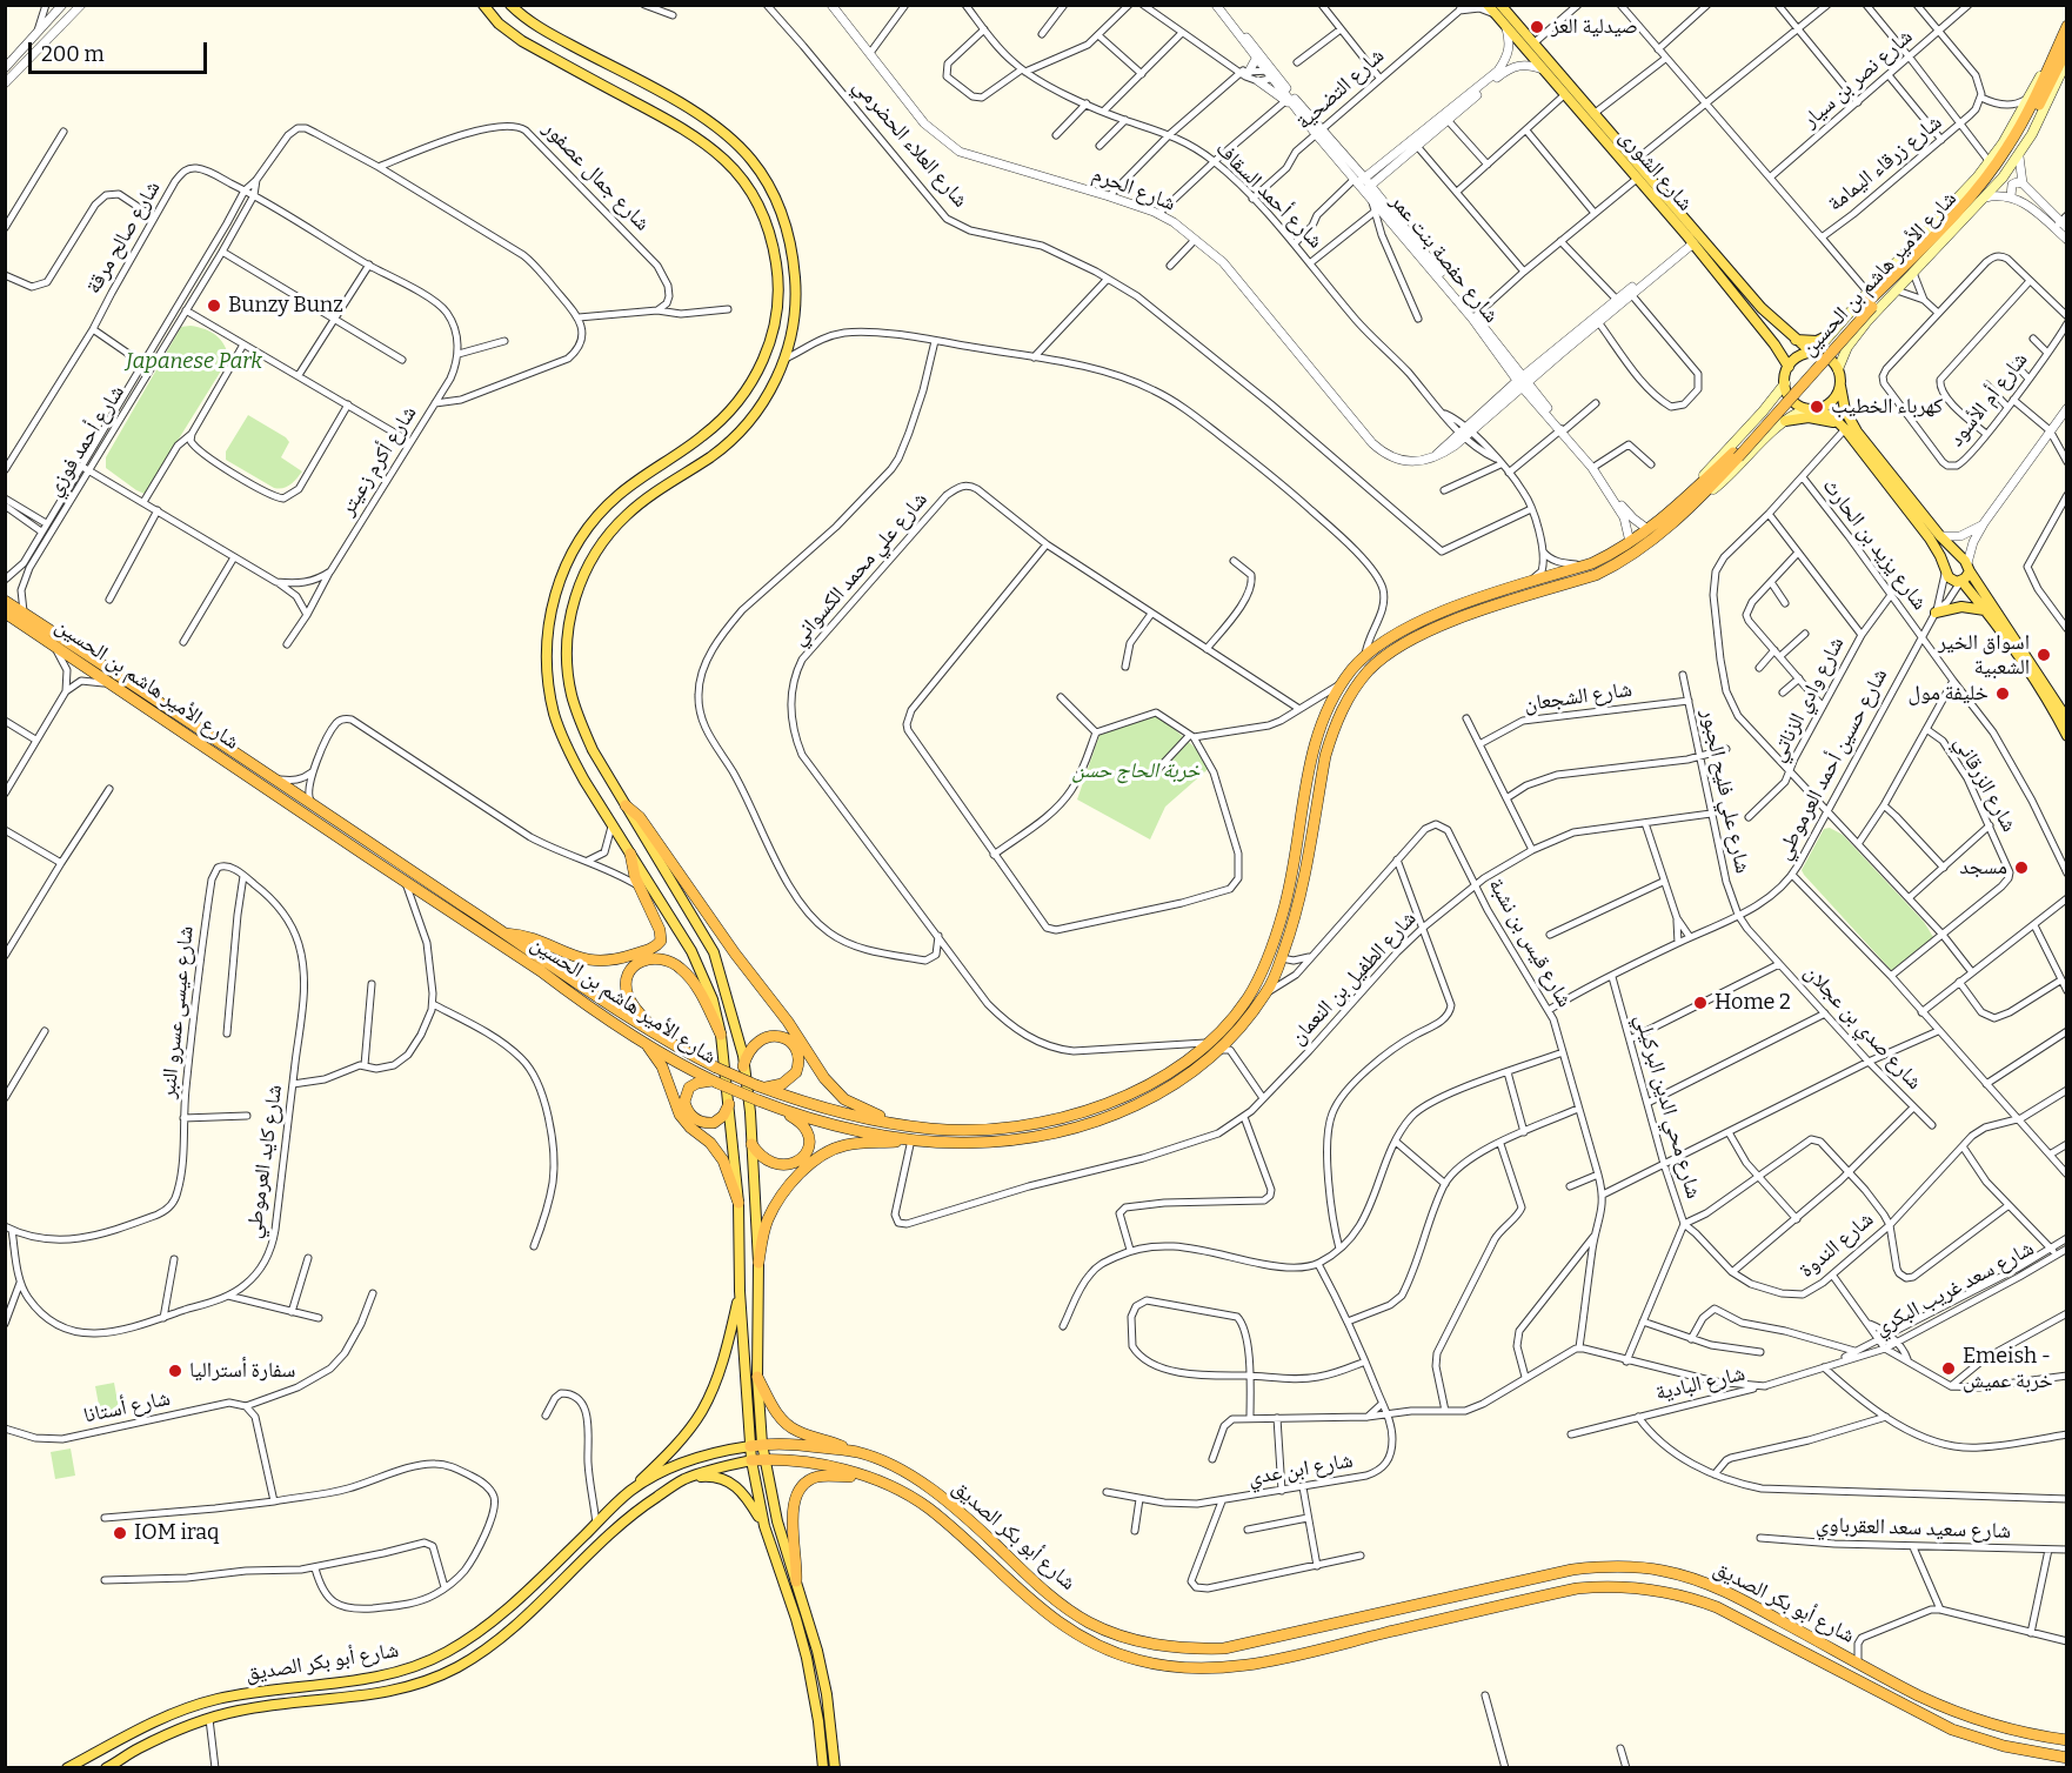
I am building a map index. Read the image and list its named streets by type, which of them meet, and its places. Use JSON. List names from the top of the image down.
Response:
{
  "streets": {
    "highway": ["شارع الأمير هاشم بن الحسين", "شارع أبو بكر الصديق"],
    "main road": ["شارع الشورى"],
    "street": [
      "شارع نصر بن سيار",
      "شارع التضحية",
      "شارع العلاء الحضرمي",
      "شارع زرقاء اليمامة",
      "شارع جمال عصفور",
      "شارع الحرم",
      "شارع أحمد السقاف",
      "شارع صالح مرقة",
      "شارع حفصة بنت عمر",
      "شارع أم الأسود",
      "شارع أحمد فوزي",
      "شارع أكرم زعيتر",
      "شارع يزيد بن الحارث",
      "شارع علي محمد الكسواني",
      "شارع الشجعان",
      "شارع وادي الزناتي",
      "شارع حسين أحمد العرموطي",
      "شارع الزرقاني",
      "شارع علي فليح الجبور",
      "شارع قيس بن نشبة",
      "شارع الطفيل بن النعمان",
      "شارع عيسى عسرو النبر",
      "شارع صدي بن عجلان",
      "شارع محي الدين البركيلي",
      "شارع كايد العرموطي",
      "شارع الندوة",
      "شارع سعد غريب البكري",
      "شارع البادية",
      "شارع أستانا",
      "شارع ابن عدي",
      "شارع سعيد سعد العقرباوي"
    ]
  },
  "crossings": [
    ["شارع نصر بن سيار", "شارع زرقاء اليمامة"],
    ["شارع التضحية", "شارع الشورى"],
    ["شارع التضحية", "شارع أحمد السقاف"],
    ["شارع التضحية", "شارع حفصة بنت عمر"],
    ["شارع العلاء الحضرمي", "شارع أحمد السقاف"],
    ["شارع الشورى", "شارع الحرم"],
    ["شارع الشورى", "شارع الأمير هاشم بن الحسين"],
    ["شارع جمال عصفور", "شارع أحمد فوزي"],
    ["شارع الحرم", "شارع أحمد السقاف"],
    ["شارع الحرم", "شارع حفصة بنت عمر"],
    ["شارع صالح مرقة", "شارع أحمد فوزي"],
    ["شارع حفصة بنت عمر", "شارع الأمير هاشم بن الحسين"],
    ["شارع الأمير هاشم بن الحسين", "شارع أحمد فوزي"],
    ["شارع الأمير هاشم بن الحسين", "شارع علي محمد الكسواني"],
    ["شارع الأمير هاشم بن الحسين", "شارع قيس بن نشبة"],
    ["شارع الأمير هاشم بن الحسين", "شارع الطفيل بن النعمان"],
    ["شارع يزيد بن الحارث", "شارع وادي الزناتي"],
    ["شارع يزيد بن الحارث", "شارع حسين أحمد العرموطي"],
    ["شارع يزيد بن الحارث", "شارع الزرقاني"],
    ["شارع الشجعان", "شارع علي فليح الجبور"],
    ["شارع حسين أحمد العرموطي", "شارع علي فليح الجبور"],
    ["شارع حسين أحمد العرموطي", "شارع قيس بن نشبة"],
    ["شارع حسين أحمد العرموطي", "شارع صدي بن عجلان"],
    ["شارع حسين أحمد العرموطي", "شارع محي الدين البركيلي"],
    ["شارع علي فليح الجبور", "شارع الطفيل بن النعمان"],
    ["شارع علي فليح الجبور", "شارع صدي بن عجلان"],
    ["شارع قيس بن نشبة", "شارع الطفيل بن النعمان"],
    ["شارع عيسى عسرو النبر", "شارع كايد العرموطي"],
    ["شارع صدي بن عجلان", "شارع الندوة"],
    ["شارع محي الدين البركيلي", "شارع الندوة"],
    ["شارع سعد غريب البكري", "شارع البادية"]
  ],
  "parks": ["Japanese Park", "خربة الحاج حسن"],
  "places": [
    "صيدلية العز",
    "Bunzy Bunz",
    "كهرباء الخطيب",
    "اسواق الخير الشعبية",
    "خليفة مول",
    "مسجد",
    "Home 2",
    "Emeish - خربة عميش",
    "سفارة أستراليا",
    "IOM iraq"
  ],
  "scale_bar": "200 m"
}
